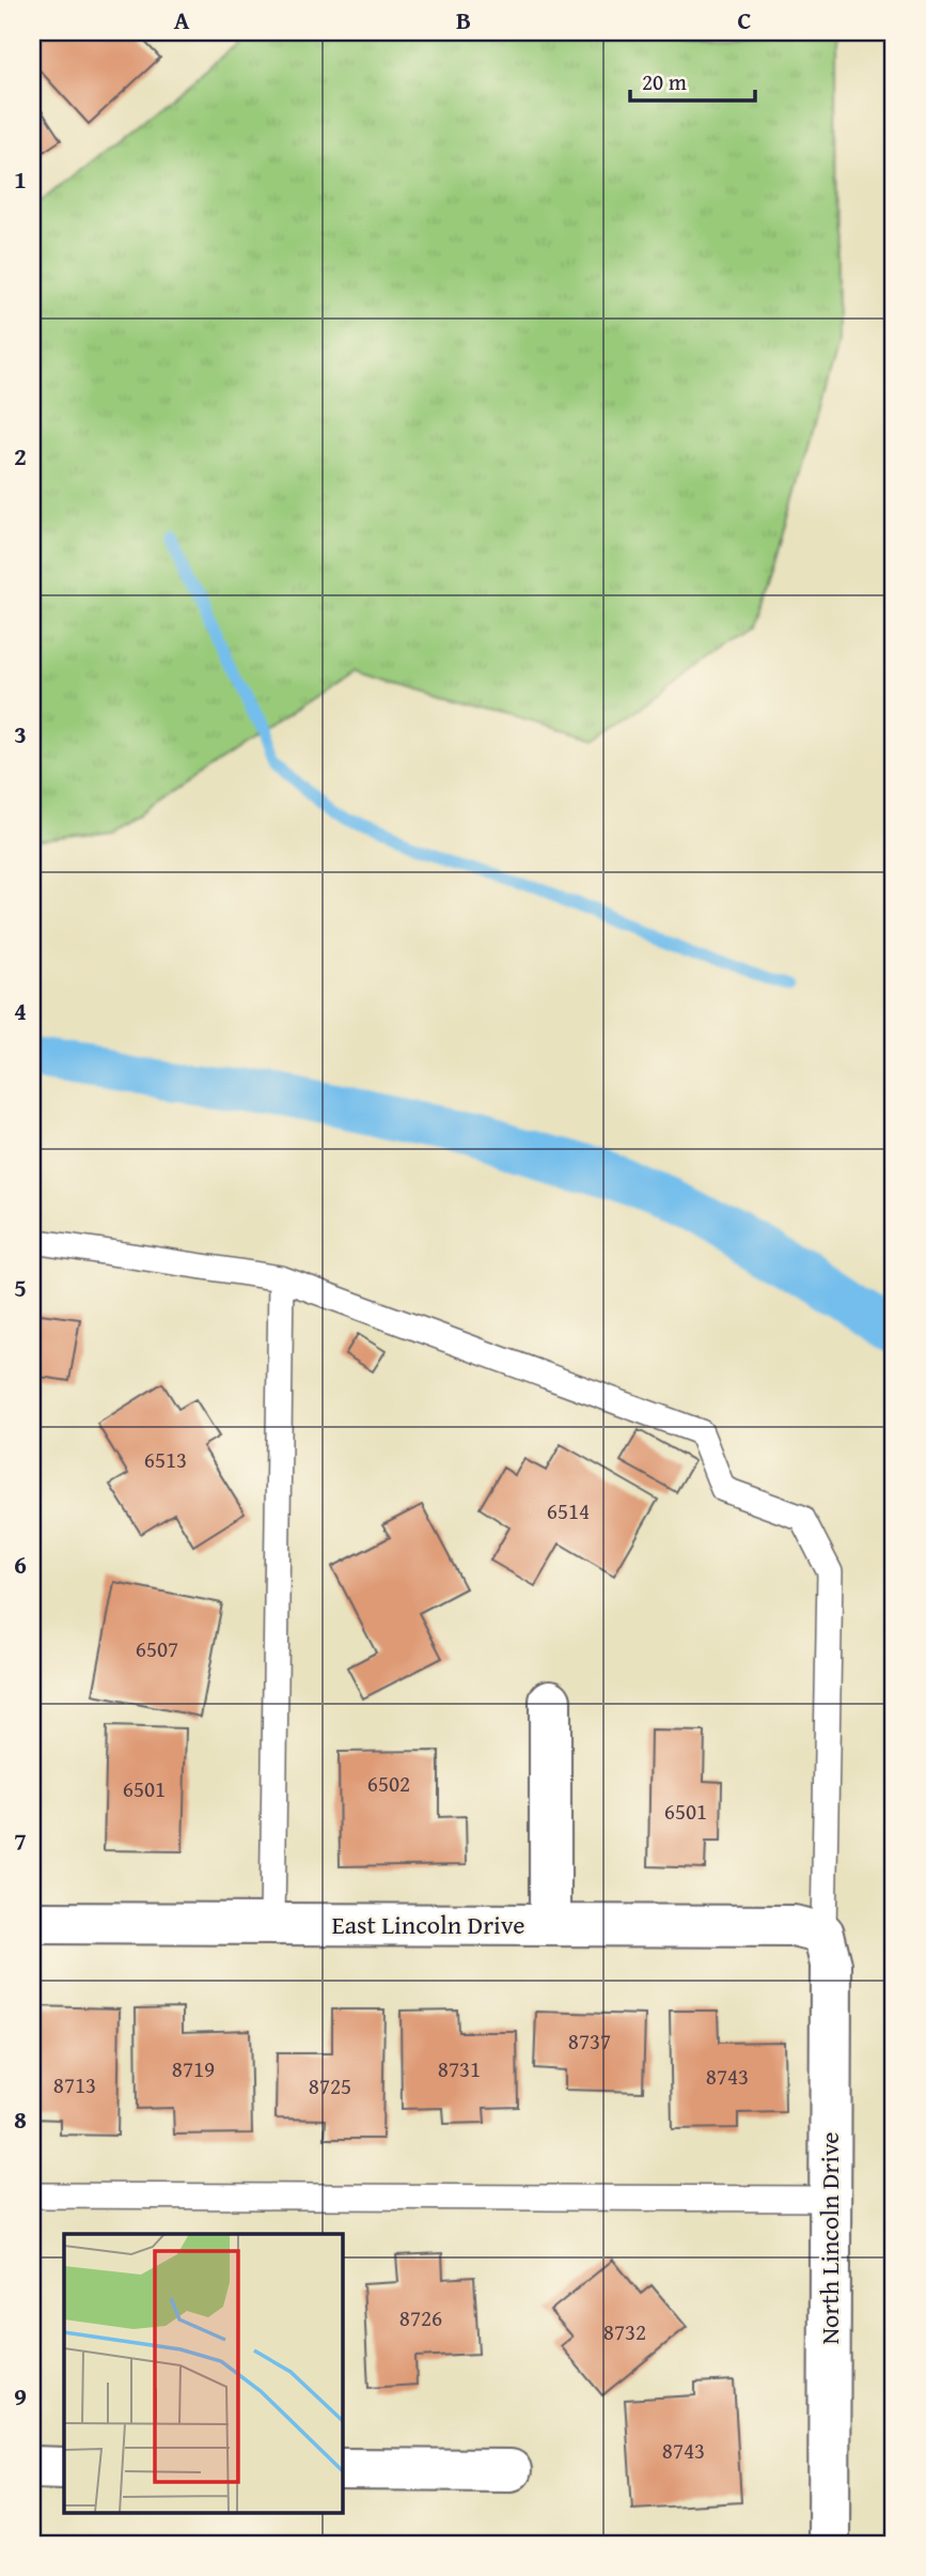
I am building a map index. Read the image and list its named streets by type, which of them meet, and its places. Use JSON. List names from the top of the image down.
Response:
{
  "streets": {
    "street": ["East Lincoln Drive", "North Lincoln Drive"]
  },
  "crossings": [
    ["East Lincoln Drive", "North Lincoln Drive"]
  ],
  "house_numbers": [
    "6513",
    "6514",
    "6507",
    "6502",
    "6501",
    "6501",
    "8737",
    "8719",
    "8731",
    "8743",
    "8713",
    "8725",
    "8726",
    "8732",
    "8743"
  ],
  "scale_bar": "20 m",
  "grid": {
    "columns": ["A", "B", "C"],
    "rows": [
      "1",
      "2",
      "3",
      "4",
      "5",
      "6",
      "7",
      "8",
      "9"
    ]
  }
}
